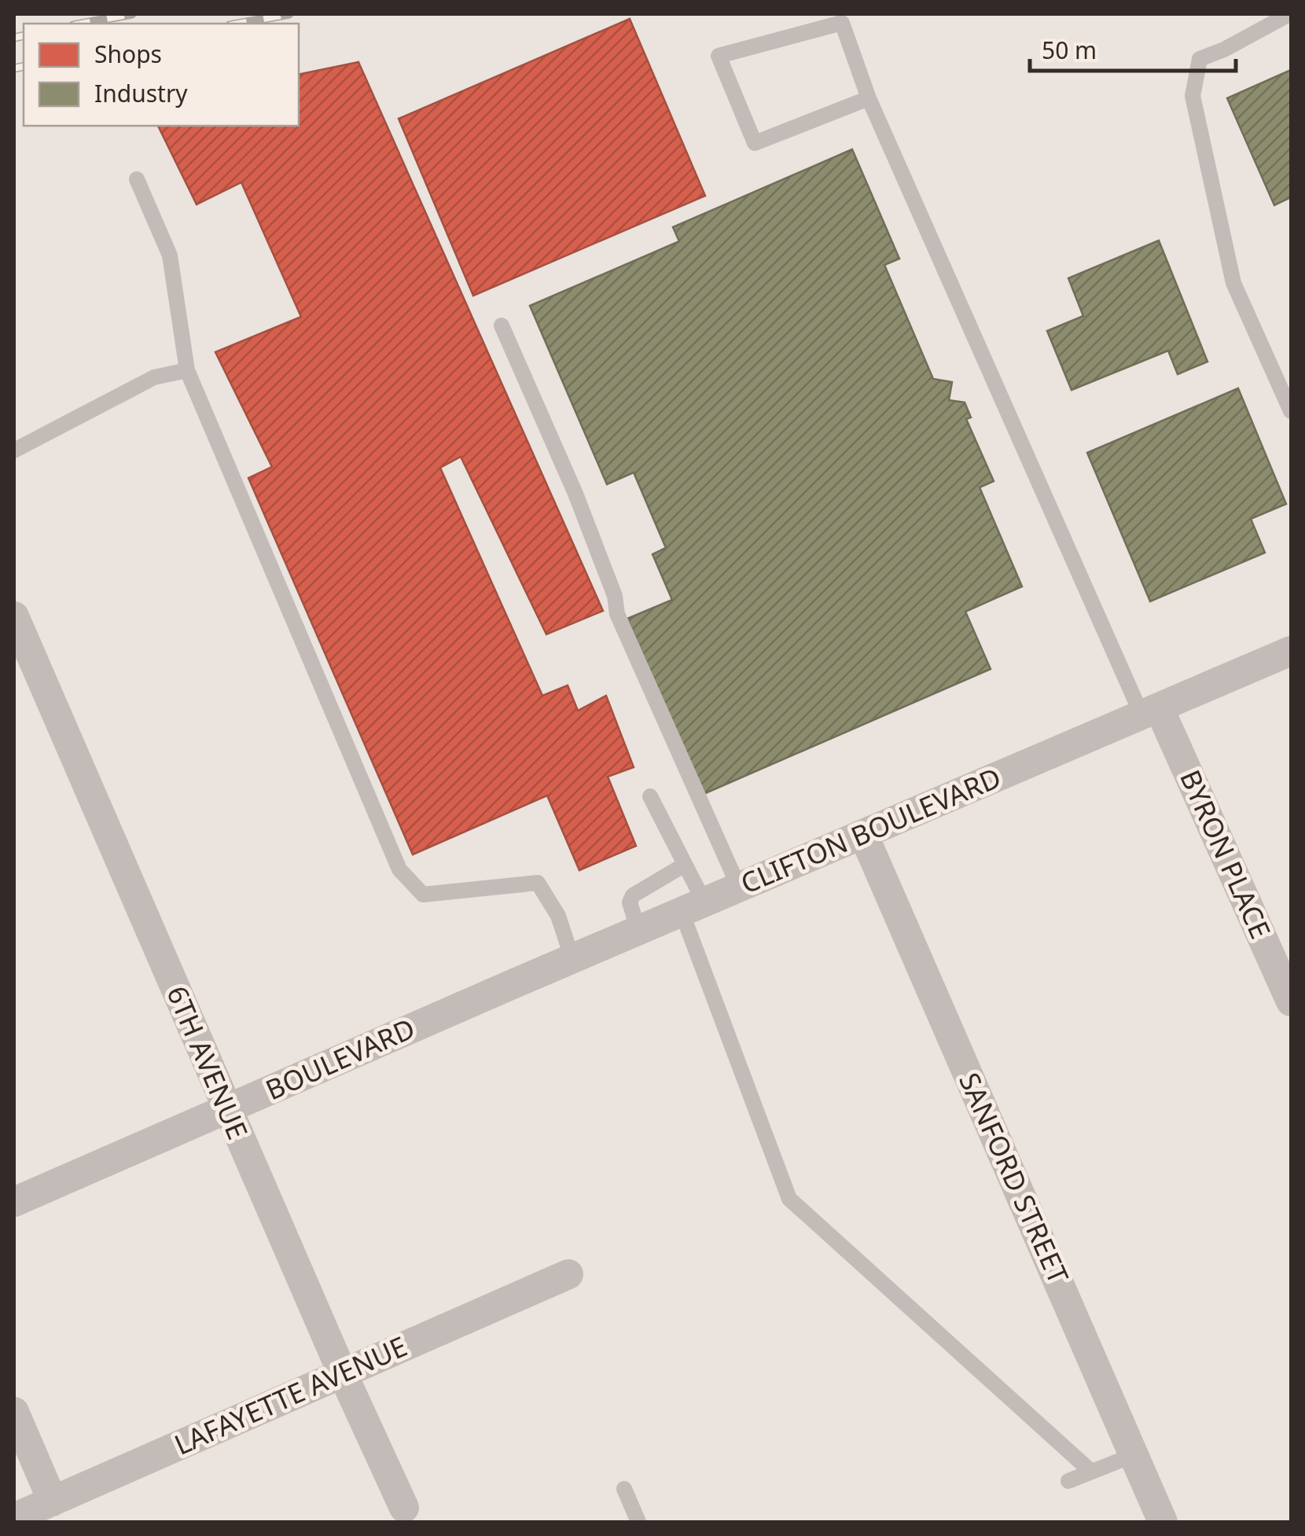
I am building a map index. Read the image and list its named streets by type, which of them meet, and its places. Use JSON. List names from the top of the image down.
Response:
{
  "streets": {
    "street": [
      "CLIFTON BOULEVARD",
      "BYRON PLACE",
      "BOULEVARD",
      "6TH AVENUE",
      "SANFORD STREET",
      "LAFAYETTE AVENUE"
    ]
  },
  "crossings": [
    ["CLIFTON BOULEVARD", "BYRON PLACE"],
    ["CLIFTON BOULEVARD", "BOULEVARD"],
    ["CLIFTON BOULEVARD", "SANFORD STREET"],
    ["BOULEVARD", "6TH AVENUE"],
    ["6TH AVENUE", "LAFAYETTE AVENUE"]
  ],
  "legend": ["Shops", "Industry"],
  "scale_bar": "50 m"
}
